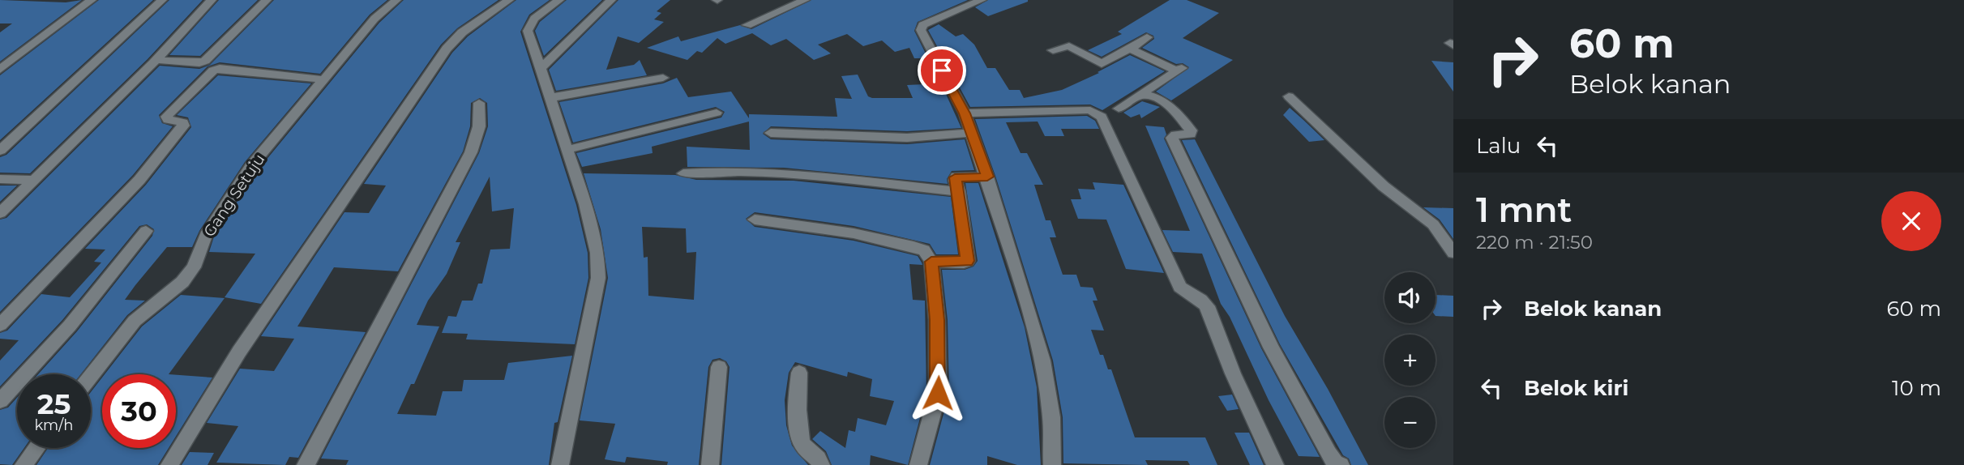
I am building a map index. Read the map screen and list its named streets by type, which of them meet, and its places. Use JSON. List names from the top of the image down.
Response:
{
  "streets": {
    "street": ["Gang Setuju"]
  },
  "page": {
    "turn": ["60 m", "Belok kanan"],
    "then": "Lalu",
    "heading": ["1 mnt", "220 m · 21:50"],
    "list": [
      {
        "name": "Belok kanan",
        "value": "60 m"
      },
      {
        "name": "Belok kiri",
        "value": "10 m"
      }
    ],
    "map_buttons": ["+", "−"],
    "speed": "25 km/h",
    "limit": "30"
  }
}
